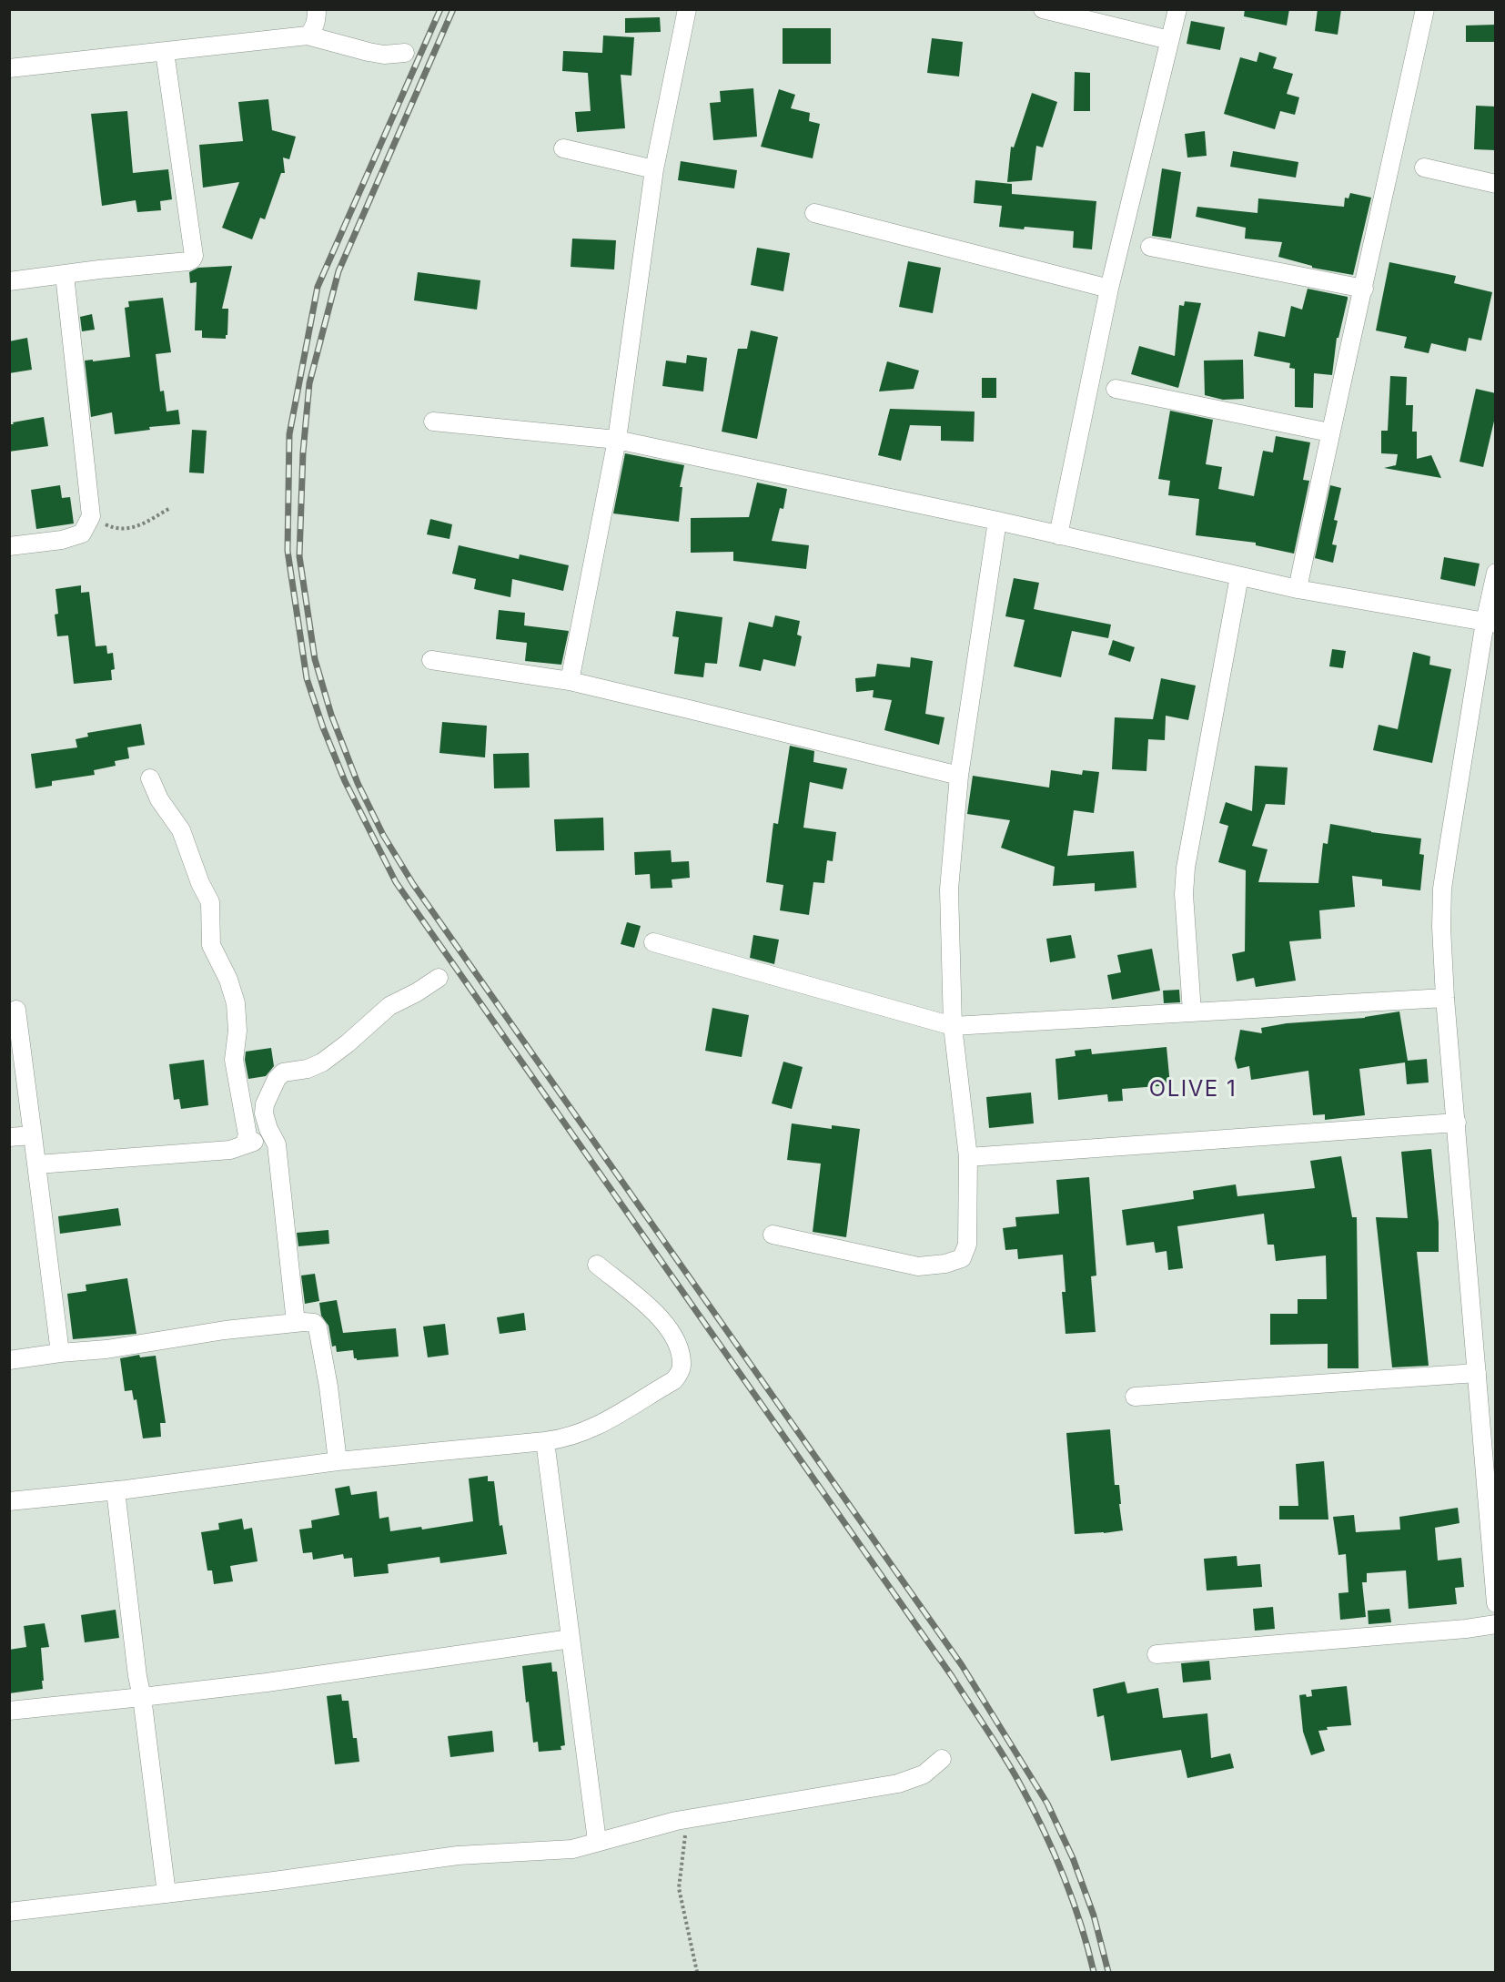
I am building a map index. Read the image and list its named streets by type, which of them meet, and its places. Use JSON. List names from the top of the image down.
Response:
{
  "districts": ["OLIVE 1"]
}
